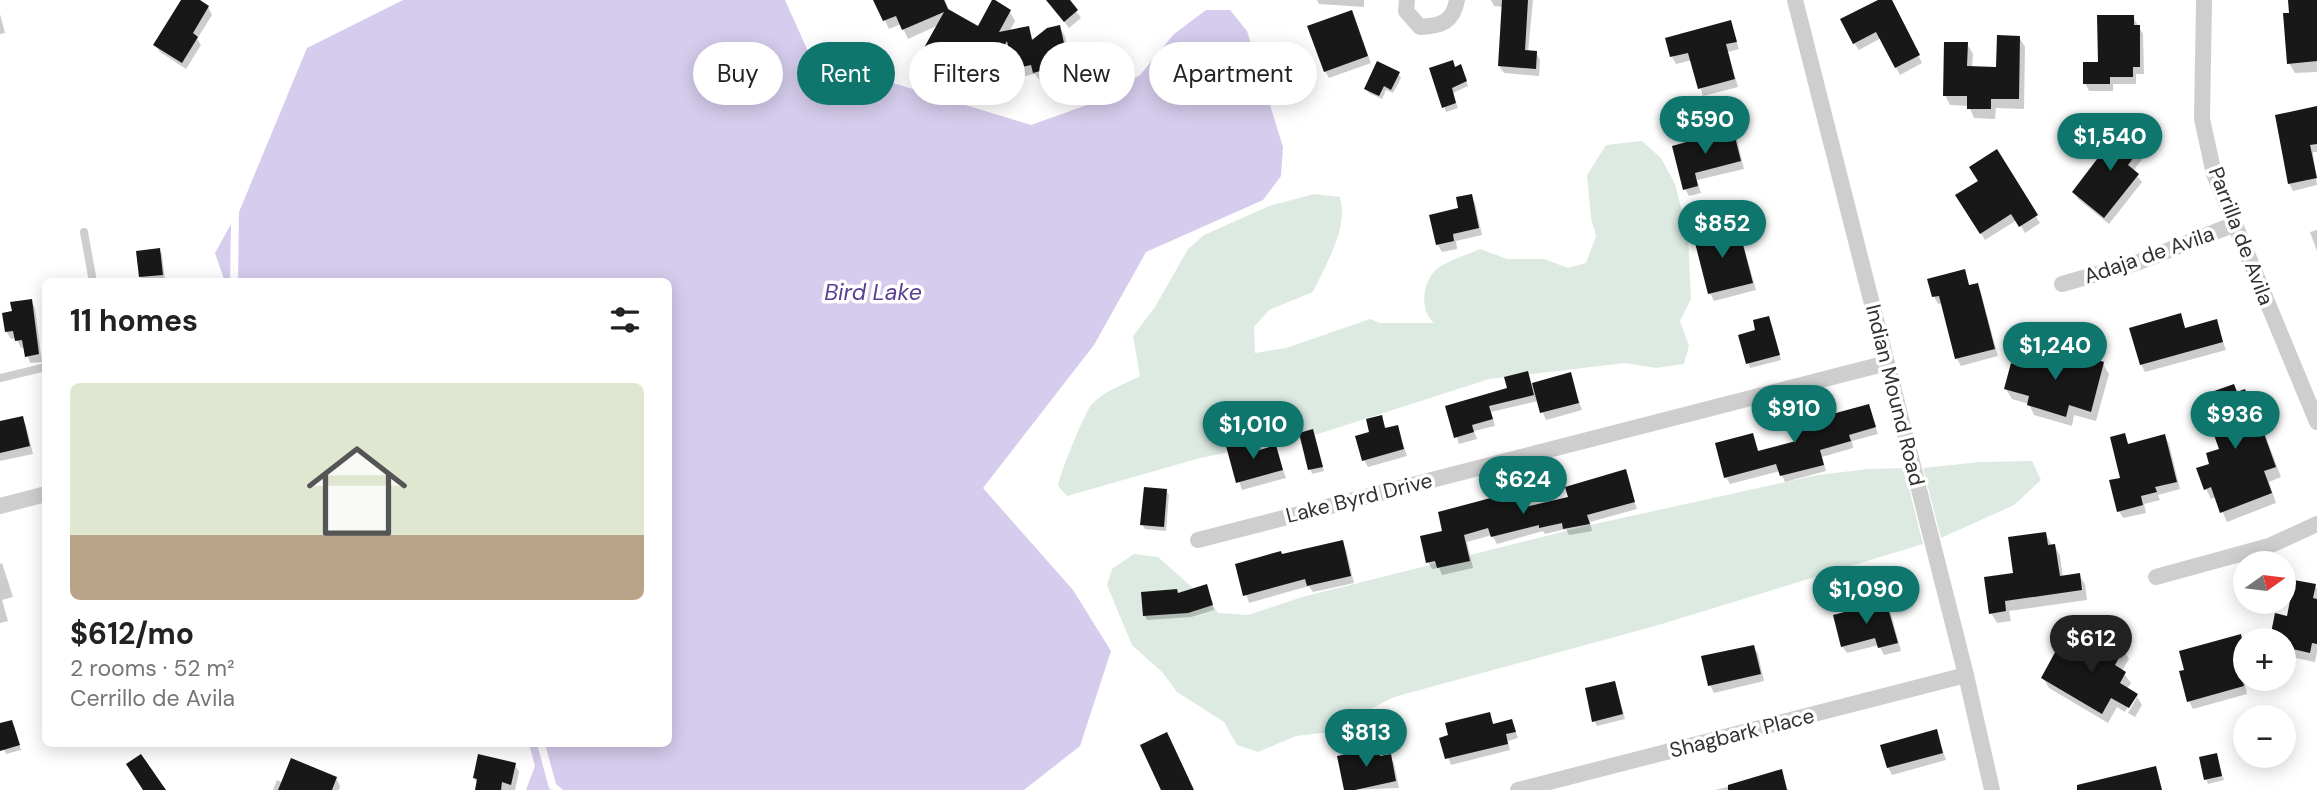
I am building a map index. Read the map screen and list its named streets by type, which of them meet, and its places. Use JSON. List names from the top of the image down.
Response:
{
  "streets": {
    "street": [
      "Parrilla de Avila",
      "Adaja de Avila",
      "Indian Mound Road",
      "Lake Byrd Drive",
      "Shagbark Place"
    ]
  },
  "crossings": [
    ["Parrilla de Avila", "Adaja de Avila"],
    ["Indian Mound Road", "Lake Byrd Drive"],
    ["Indian Mound Road", "Shagbark Place"]
  ],
  "water": ["Bird Lake"],
  "north": "right",
  "page": {
    "chip": [
      "Buy",
      "Rent",
      "Filters",
      "New",
      "Apartment"
    ],
    "price": [
      "$590",
      "$1,540",
      "$852",
      "$1,240",
      "$910",
      "$936",
      "$1,010",
      "$624",
      "$1,090",
      "$612",
      "$813"
    ],
    "heading": "11 homes",
    "list": [
      {
        "name": "$612/mo",
        "note": "2 rooms · 52 m² · Cerrillo de Avila"
      }
    ],
    "map_buttons": ["+", "−"]
  }
}
